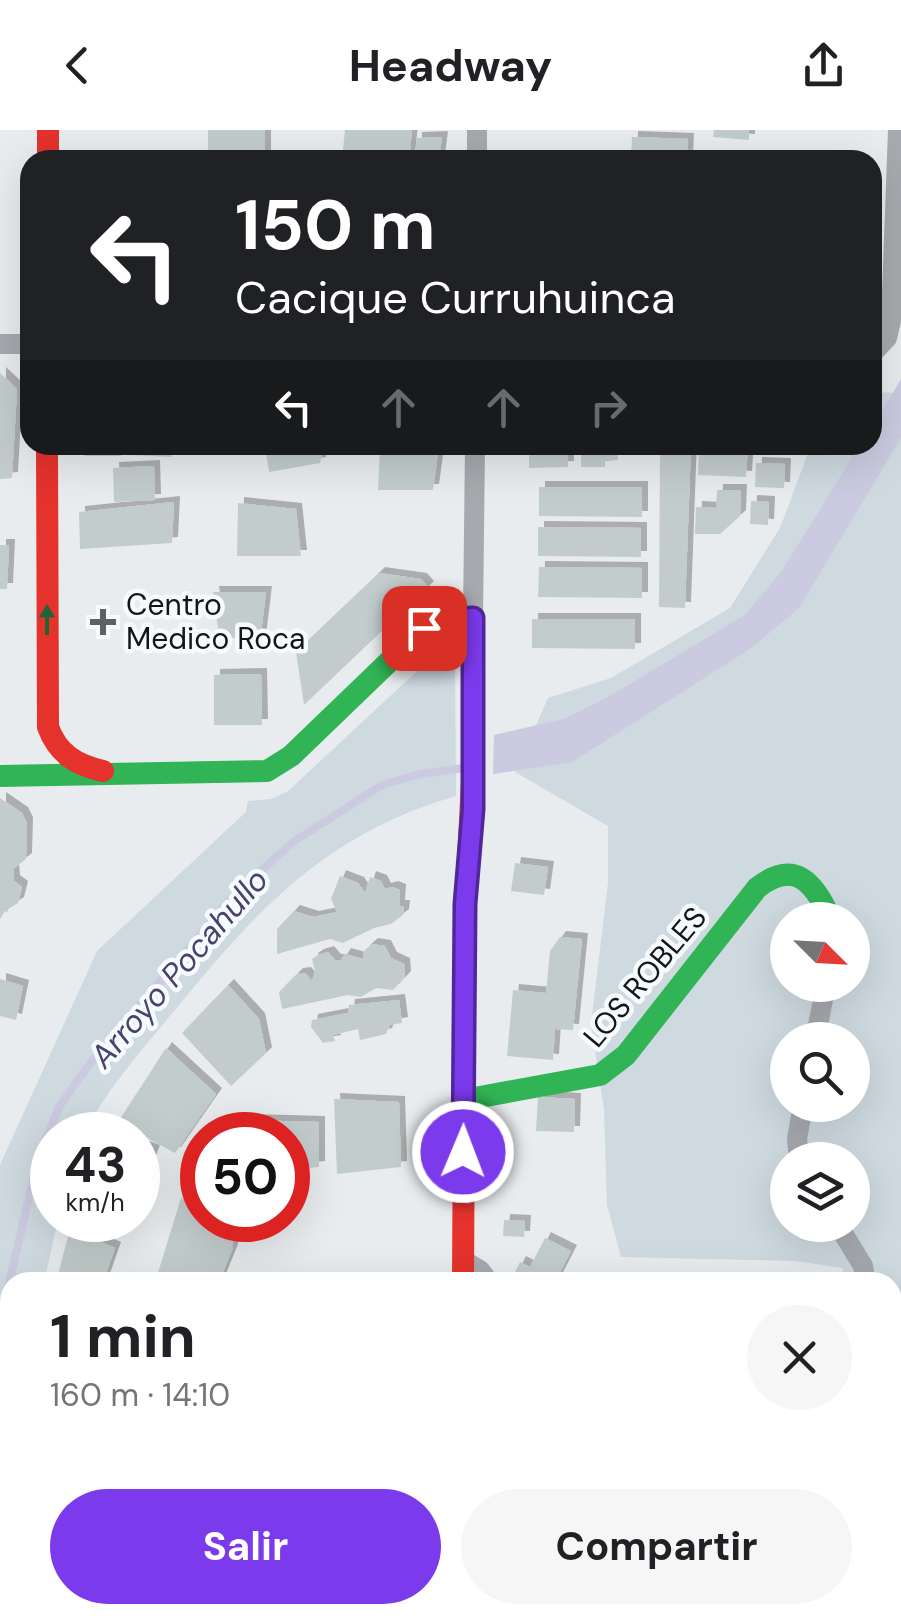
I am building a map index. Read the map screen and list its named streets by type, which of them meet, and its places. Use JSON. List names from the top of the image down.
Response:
{
  "streets": {
    "main road": ["LOS ROBLES"]
  },
  "water": ["Arroyo Pocahullo"],
  "places": {
    "health": ["Centro Medico Roca"]
  },
  "north": "bottom right",
  "page": {
    "header": "Headway",
    "turn": ["150 m", "Cacique Curruhuinca"],
    "speed": "43 km/h",
    "limit": "50",
    "heading": ["1 min", "160 m · 14:10"],
    "buttons": ["Salir", "Compartir"]
  }
}
